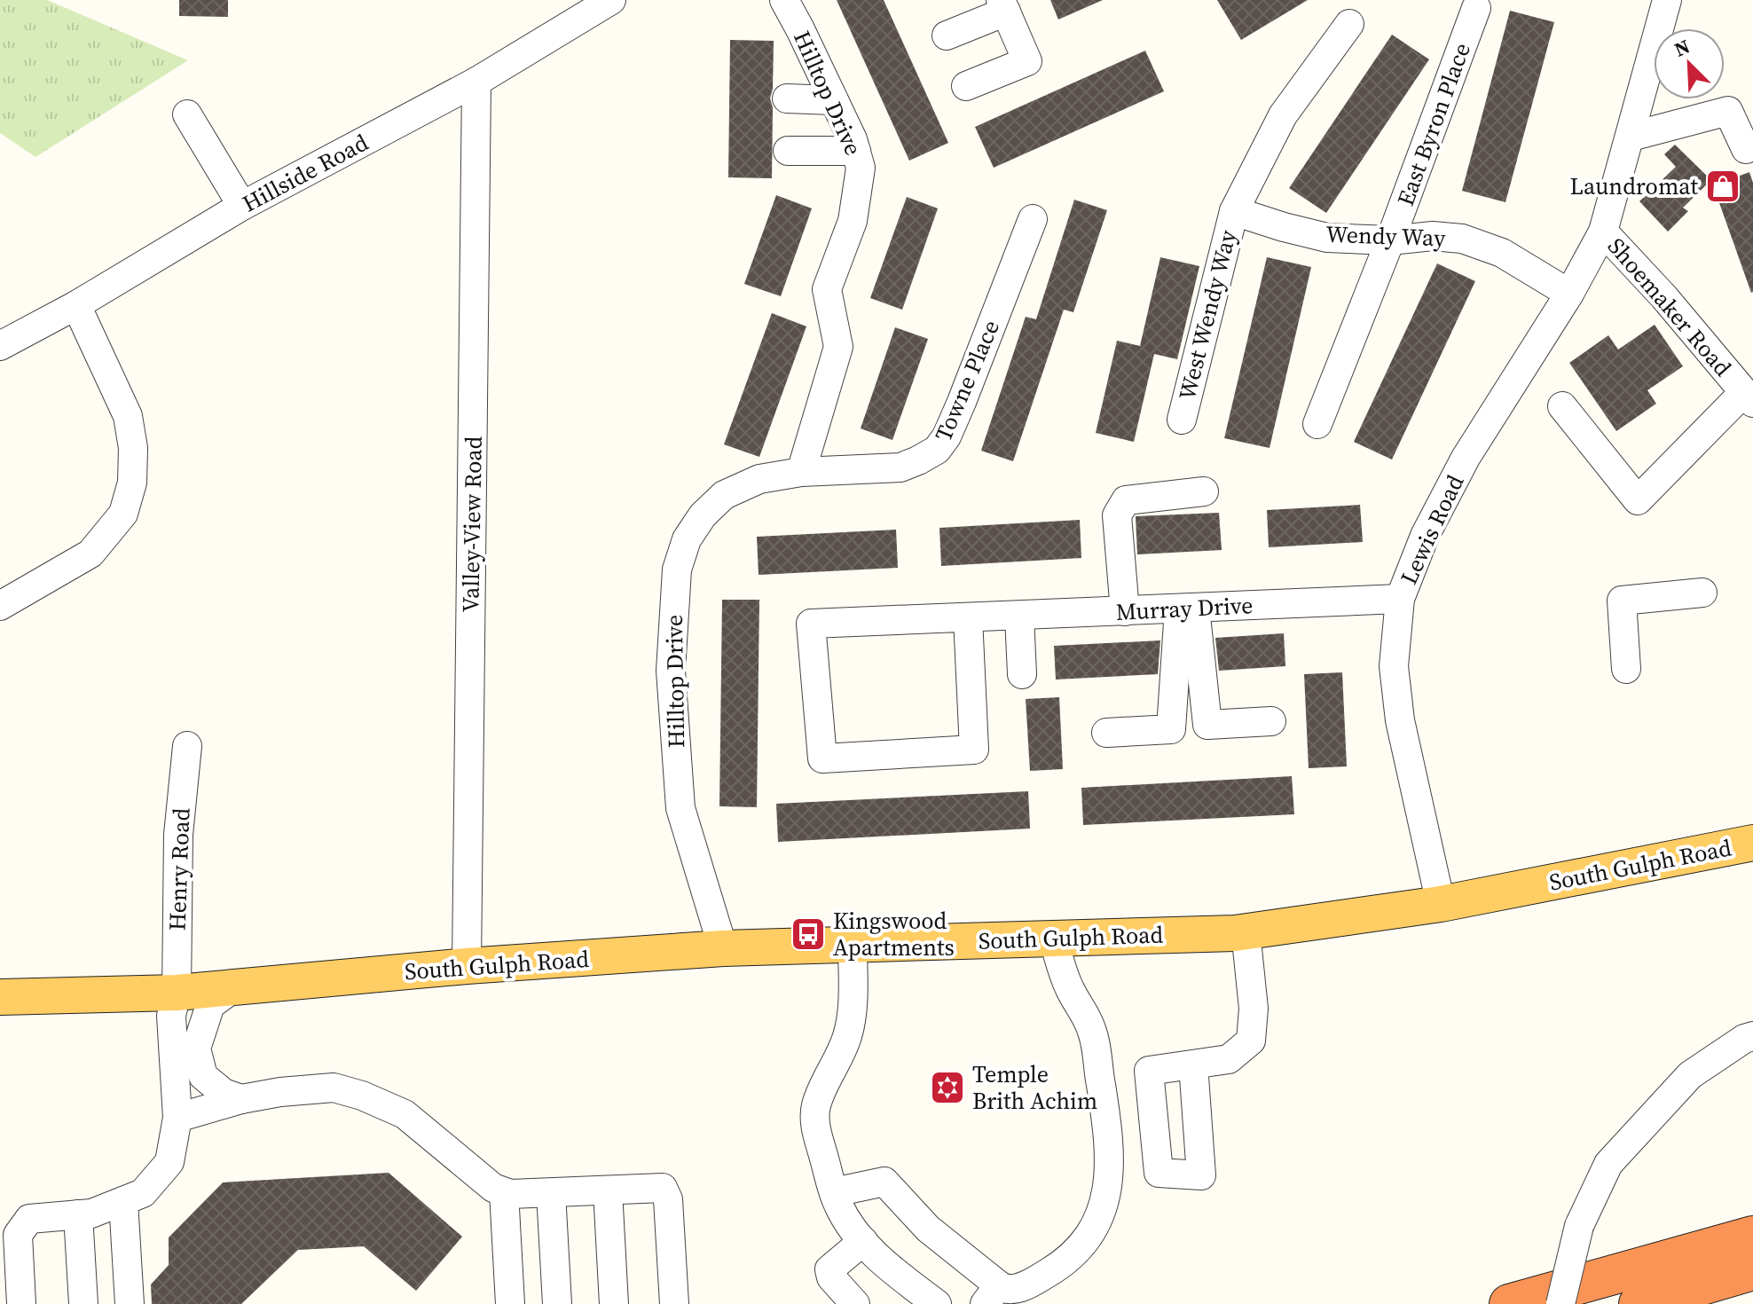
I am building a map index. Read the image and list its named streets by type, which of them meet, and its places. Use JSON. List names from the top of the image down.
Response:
{
  "streets": {
    "main road": ["South Gulph Road"],
    "street": [
      "Hilltop Drive",
      "East Byron Place",
      "Hillside Road",
      "Wendy Way",
      "Shoemaker Road",
      "West Wendy Way",
      "Towne Place",
      "Valley-View Road",
      "Lewis Road",
      "Murray Drive",
      "Henry Road"
    ]
  },
  "crossings": [
    ["Hilltop Drive", "Towne Place"],
    ["Hilltop Drive", "South Gulph Road"],
    ["East Byron Place", "Wendy Way"],
    ["Hillside Road", "Valley-View Road"],
    ["Wendy Way", "West Wendy Way"],
    ["Wendy Way", "Lewis Road"],
    ["Shoemaker Road", "Lewis Road"],
    ["Valley-View Road", "South Gulph Road"],
    ["Lewis Road", "Murray Drive"],
    ["Lewis Road", "South Gulph Road"],
    ["South Gulph Road", "Henry Road"]
  ],
  "places": {
    "shop": ["Laundromat"],
    "bus stop": ["Kingswood Apartments"],
    "synagogue": ["Temple Brith Achim"]
  },
  "north": "top left"
}
